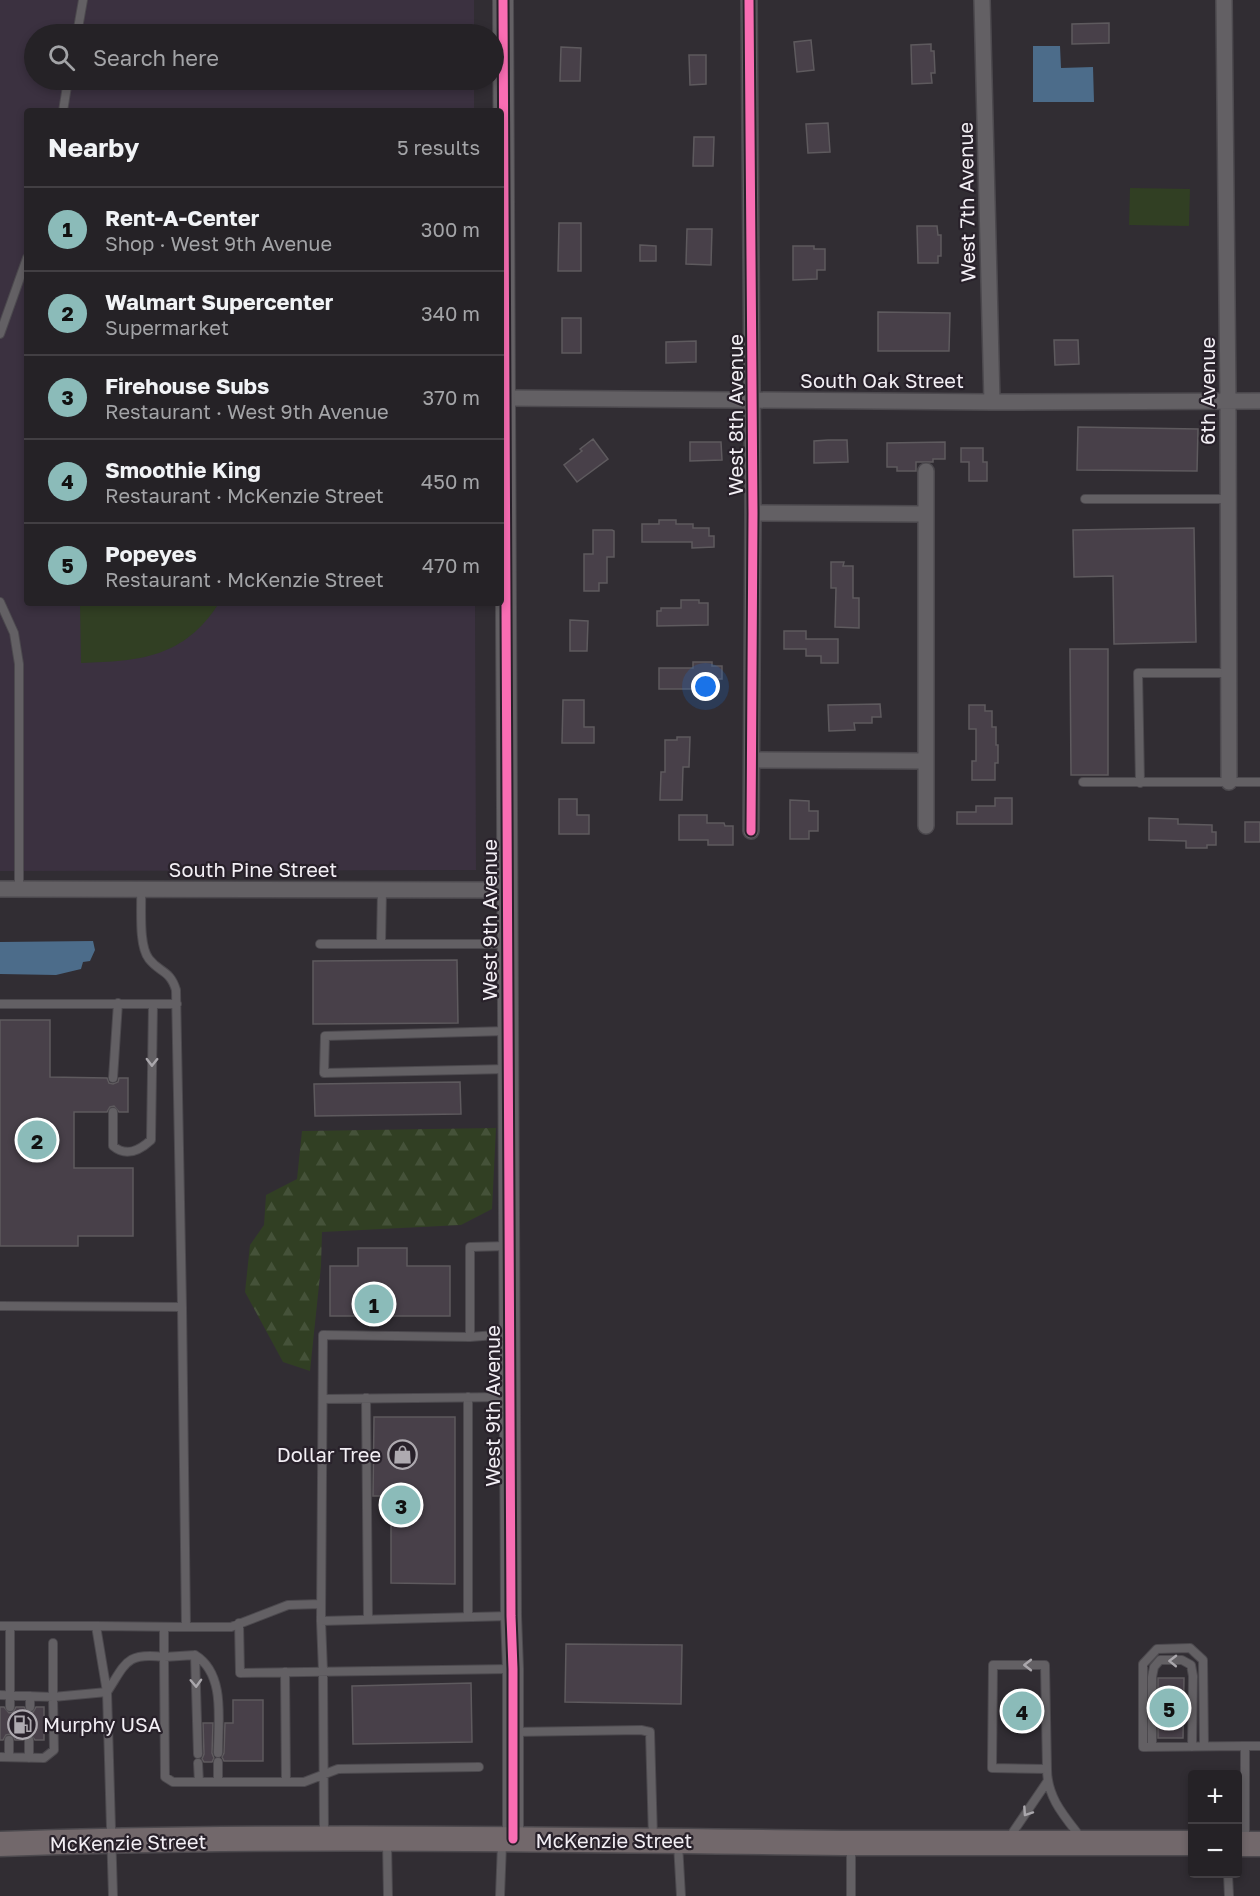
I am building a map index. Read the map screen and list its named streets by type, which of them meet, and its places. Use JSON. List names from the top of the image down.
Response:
{
  "streets": {
    "main road": ["McKenzie Street"],
    "street": [
      "West 7th Avenue",
      "South Oak Street",
      "6th Avenue",
      "West 8th Avenue",
      "South Pine Street",
      "West 9th Avenue"
    ]
  },
  "crossings": [
    ["West 7th Avenue", "South Oak Street"],
    ["South Oak Street", "6th Avenue"],
    ["South Oak Street", "West 8th Avenue"],
    ["South Oak Street", "West 9th Avenue"],
    ["South Pine Street", "West 9th Avenue"],
    ["West 9th Avenue", "McKenzie Street"]
  ],
  "places": {
    "shop": ["Dollar Tree"],
    "fuel station": ["Murphy USA"]
  },
  "page": {
    "search": "Search here",
    "heading": ["Nearby", "5 results"],
    "list": [
      {
        "mark": "1",
        "name": "Rent-A-Center",
        "note": "Shop · West 9th Avenue",
        "value": "300 m"
      },
      {
        "mark": "2",
        "name": "Walmart Supercenter",
        "note": "Supermarket",
        "value": "340 m"
      },
      {
        "mark": "3",
        "name": "Firehouse Subs",
        "note": "Restaurant · West 9th Avenue",
        "value": "370 m"
      },
      {
        "mark": "4",
        "name": "Smoothie King",
        "note": "Restaurant · McKenzie Street",
        "value": "450 m"
      },
      {
        "mark": "5",
        "name": "Popeyes",
        "note": "Restaurant · McKenzie Street",
        "value": "470 m"
      }
    ],
    "pins": [
      "2",
      "1",
      "3",
      "5",
      "4"
    ],
    "map_buttons": ["+", "−"]
  }
}
